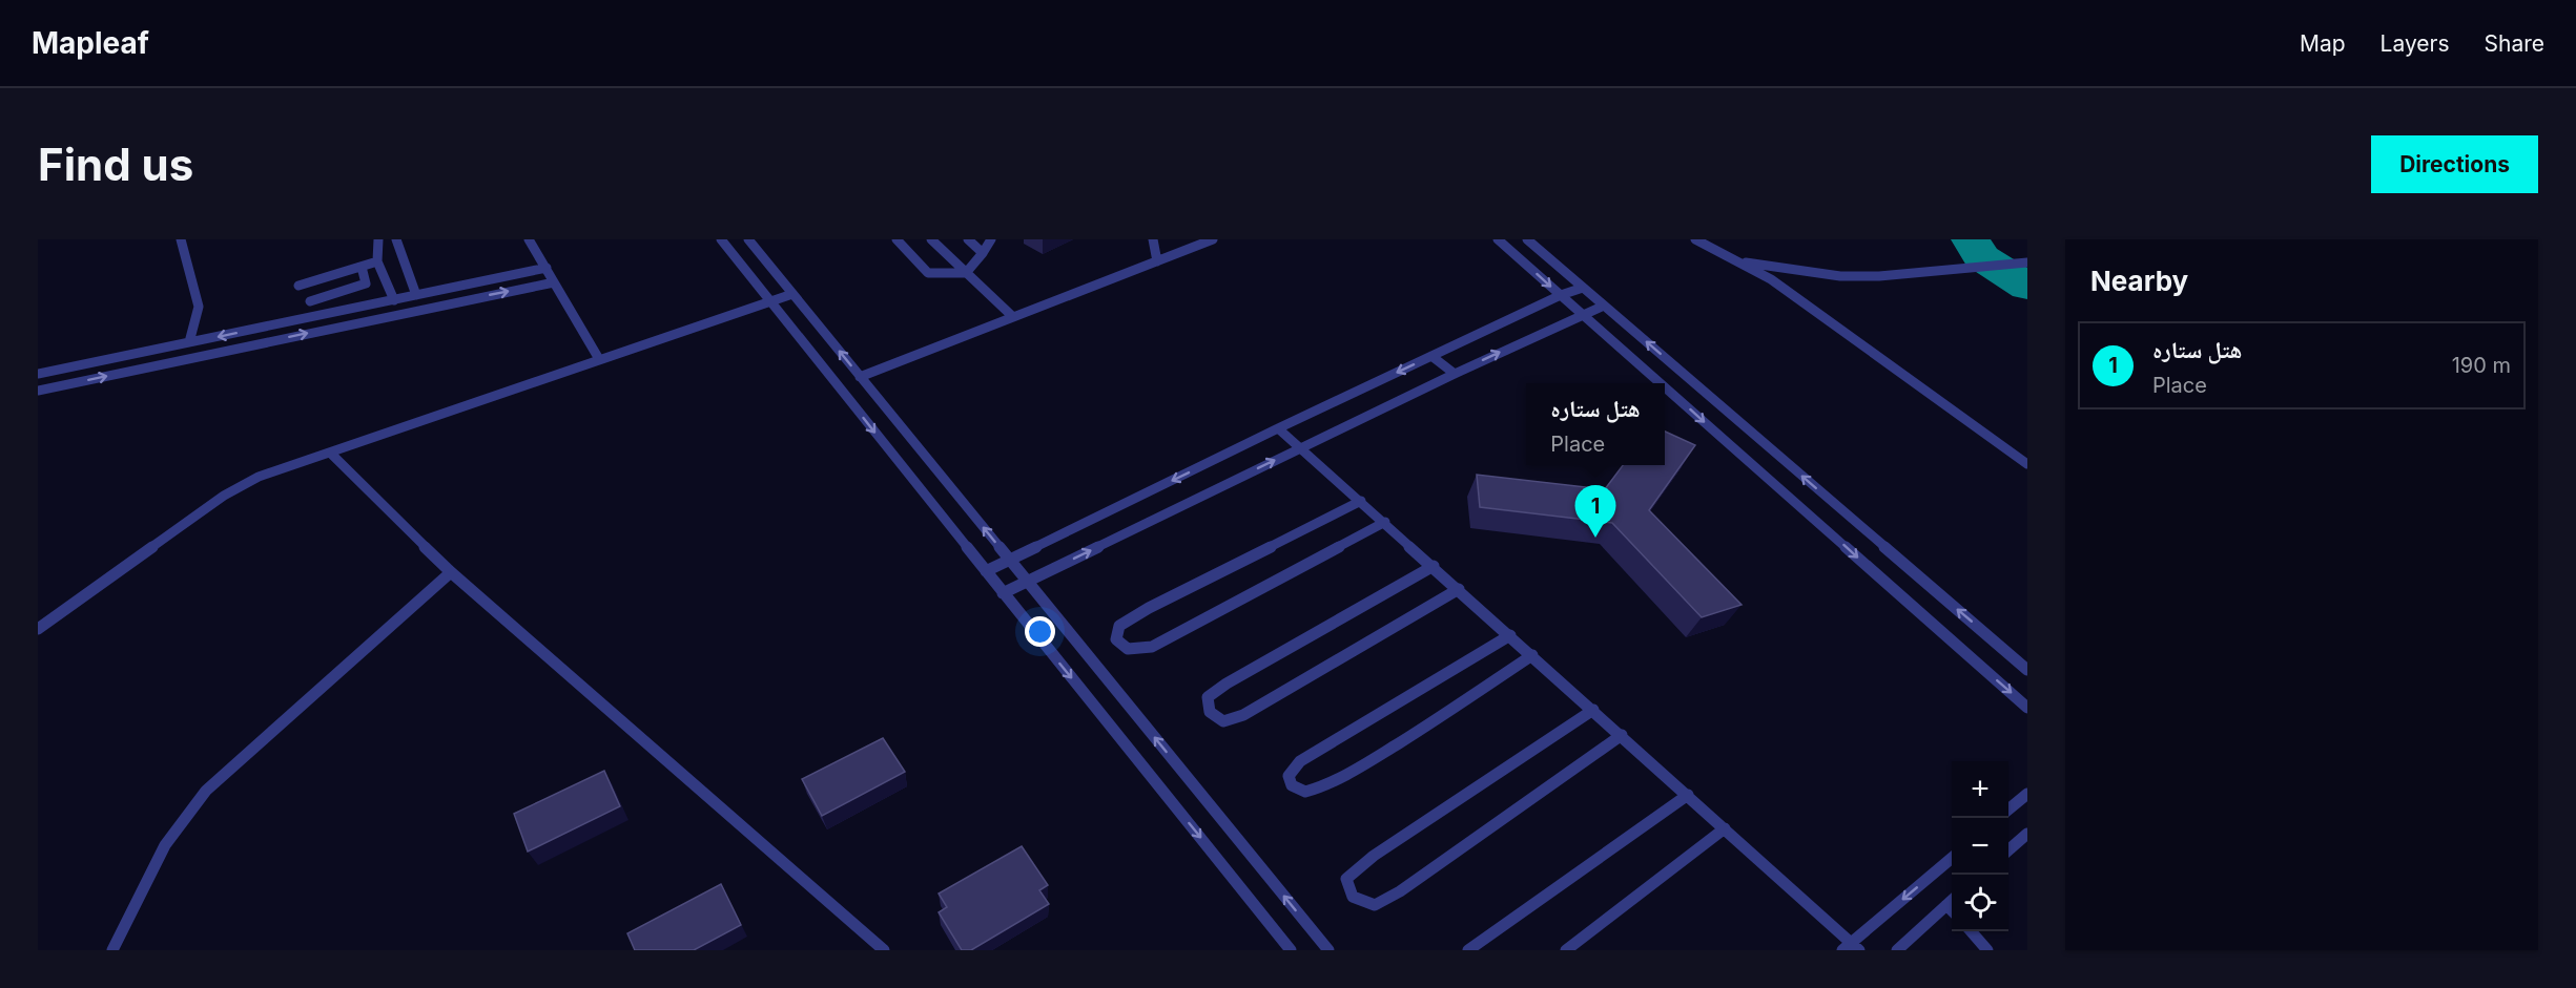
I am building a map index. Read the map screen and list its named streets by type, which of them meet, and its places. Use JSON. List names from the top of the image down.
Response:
{
  "page": {
    "header": "Mapleaf",
    "nav": ["Map", "Layers", "Share"],
    "buttons": "Directions",
    "title": "Find us",
    "heading": "Nearby",
    "list": [
      {
        "mark": "1",
        "name": "هتل ستاره",
        "note": "Place",
        "value": "190 m"
      }
    ],
    "popup": ["هتل ستاره", "Place"],
    "pins": "1",
    "map_buttons": ["+", "−"]
  }
}
